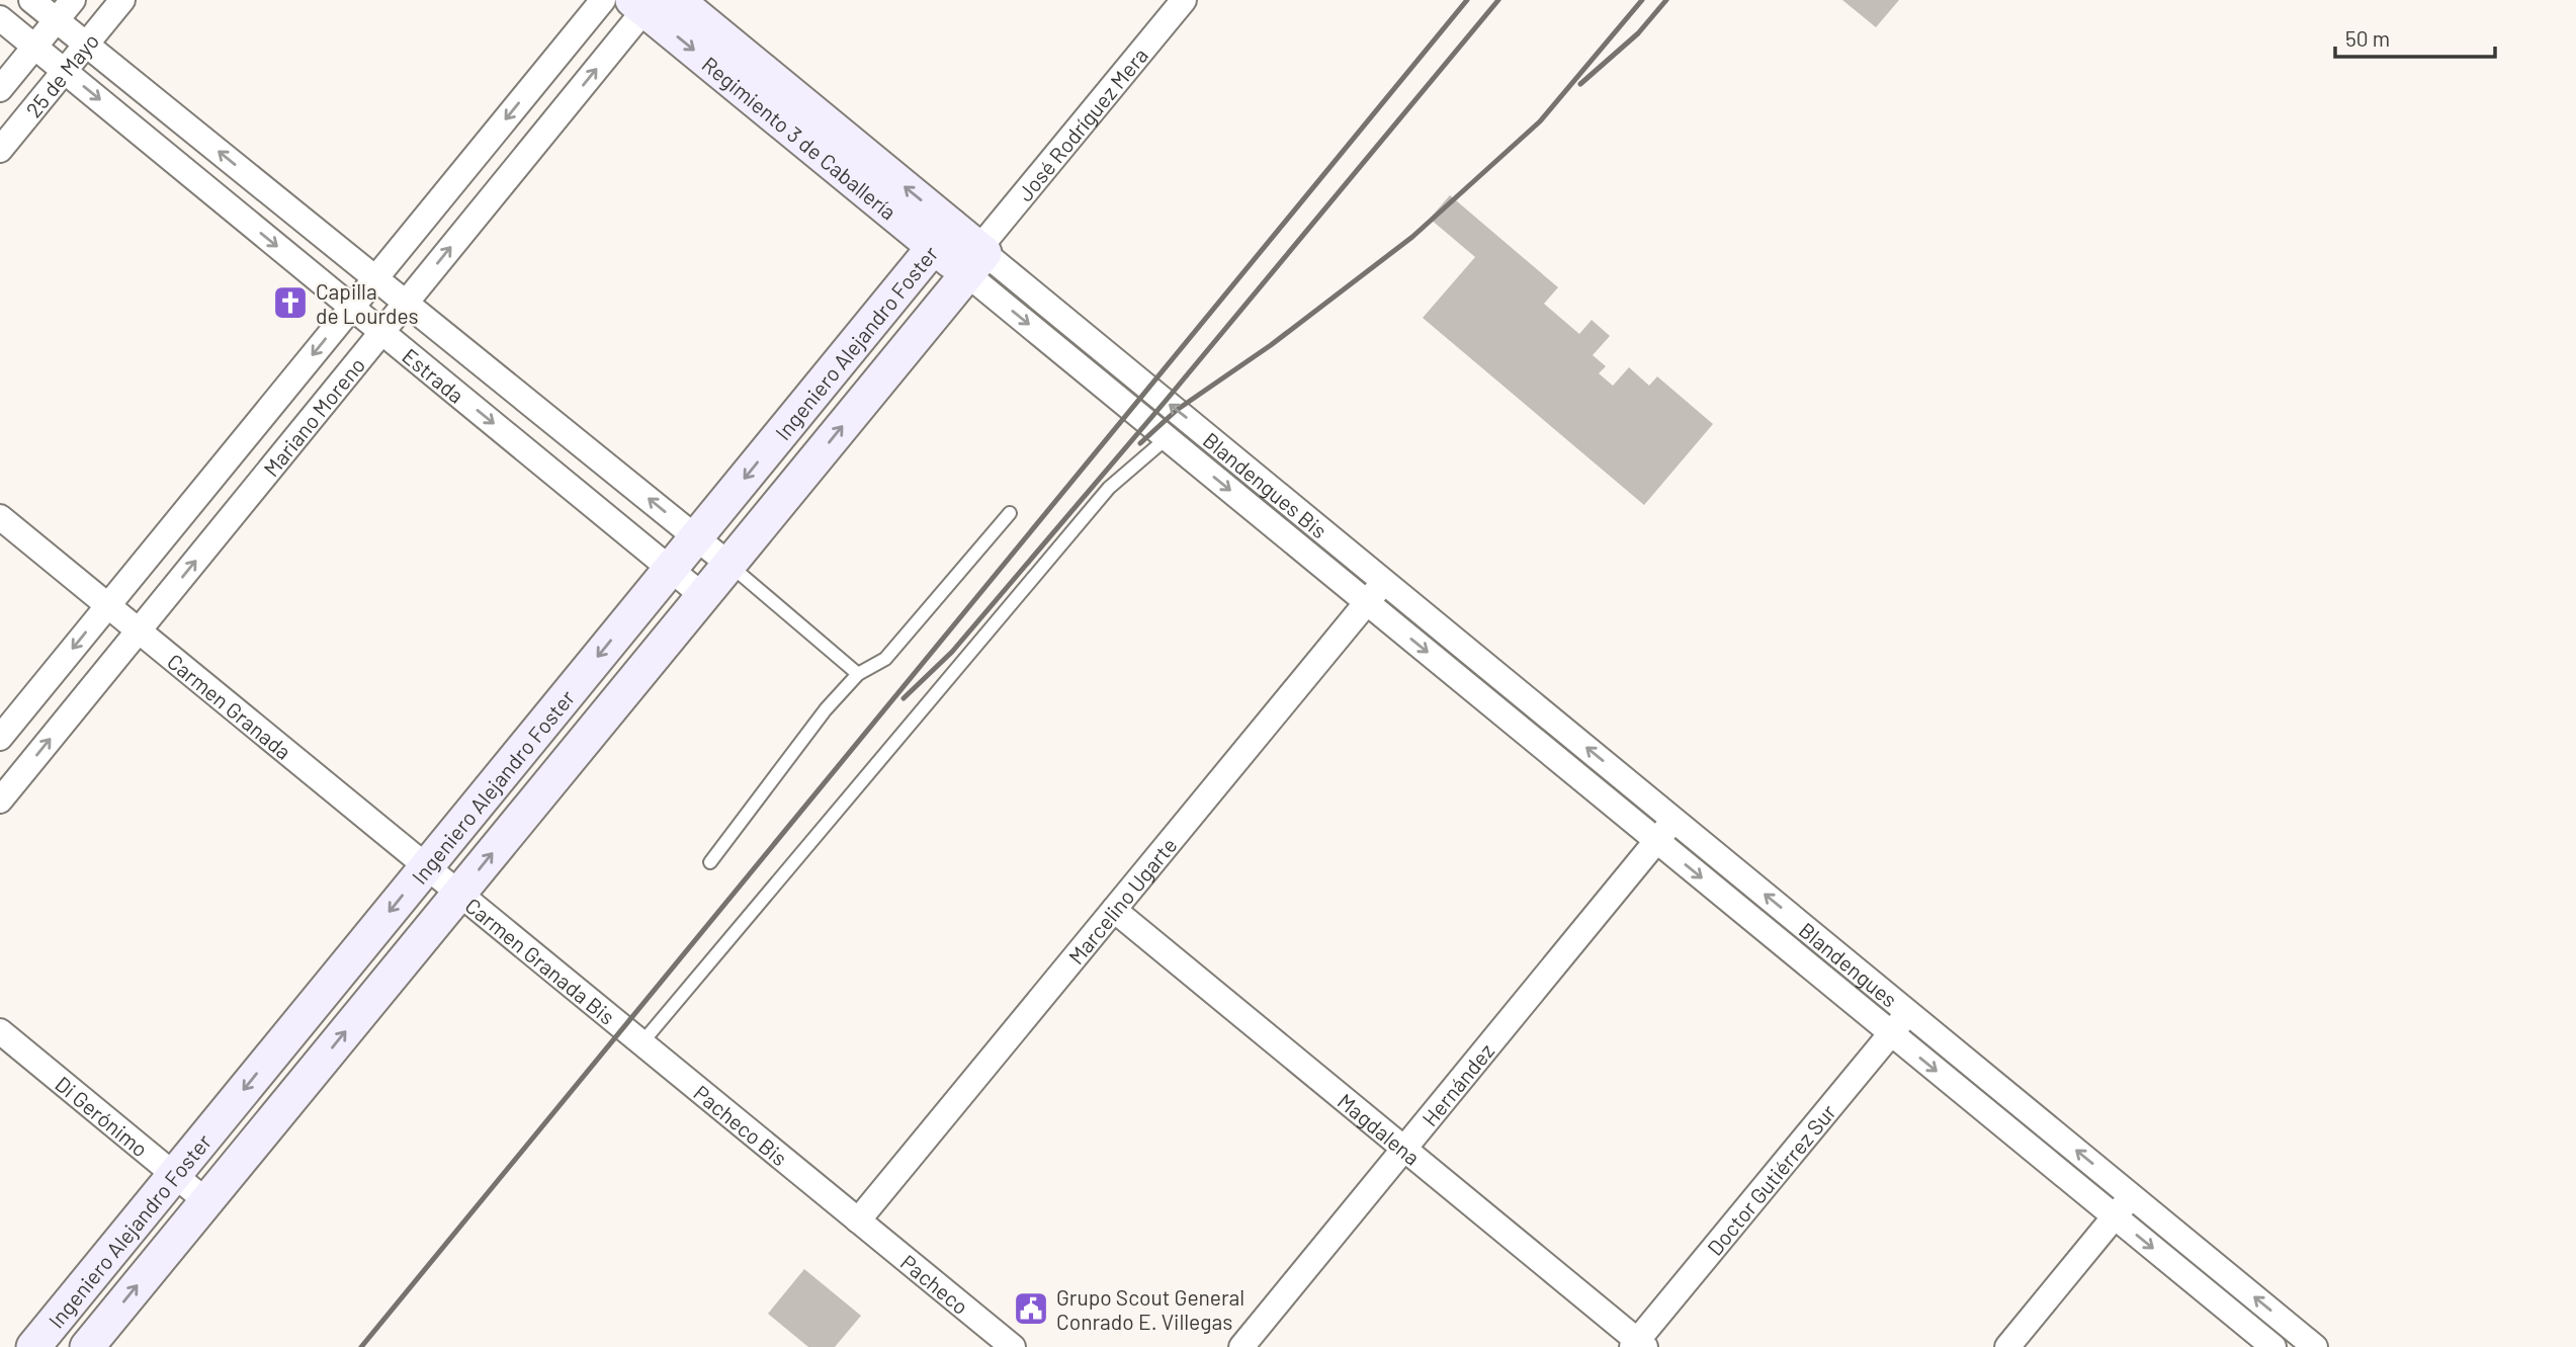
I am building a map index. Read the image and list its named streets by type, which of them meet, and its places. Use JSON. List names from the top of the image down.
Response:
{
  "streets": {
    "street": [
      "25 de Mayo",
      "José Rodríguez Mera",
      "Regimiento 3 de Caballería",
      "Ingeniero Alejandro Foster",
      "Estrada",
      "Mariano Moreno",
      "Blandengues Bis",
      "Carmen Granada",
      "Marcelino Ugarte",
      "Carmen Granada Bis",
      "Blandengues",
      "Hernández",
      "Di Gerónimo",
      "Pacheco Bis",
      "Magdalena",
      "Doctor Gutiérrez Sur",
      "Pacheco"
    ]
  },
  "crossings": [
    ["25 de Mayo", "Estrada"],
    ["José Rodríguez Mera", "Regimiento 3 de Caballería"],
    ["José Rodríguez Mera", "Ingeniero Alejandro Foster"],
    ["José Rodríguez Mera", "Blandengues Bis"],
    ["Regimiento 3 de Caballería", "Ingeniero Alejandro Foster"],
    ["Regimiento 3 de Caballería", "Mariano Moreno"],
    ["Regimiento 3 de Caballería", "Blandengues Bis"],
    ["Ingeniero Alejandro Foster", "Estrada"],
    ["Ingeniero Alejandro Foster", "Blandengues Bis"],
    ["Ingeniero Alejandro Foster", "Carmen Granada"],
    ["Ingeniero Alejandro Foster", "Carmen Granada Bis"],
    ["Ingeniero Alejandro Foster", "Di Gerónimo"],
    ["Estrada", "Mariano Moreno"],
    ["Mariano Moreno", "Carmen Granada"],
    ["Blandengues Bis", "Marcelino Ugarte"],
    ["Blandengues Bis", "Blandengues"],
    ["Carmen Granada", "Carmen Granada Bis"],
    ["Marcelino Ugarte", "Blandengues"],
    ["Marcelino Ugarte", "Pacheco Bis"],
    ["Marcelino Ugarte", "Magdalena"],
    ["Marcelino Ugarte", "Pacheco"],
    ["Carmen Granada Bis", "Pacheco Bis"],
    ["Blandengues", "Hernández"],
    ["Blandengues", "Doctor Gutiérrez Sur"],
    ["Hernández", "Magdalena"],
    ["Pacheco Bis", "Pacheco"],
    ["Magdalena", "Doctor Gutiérrez Sur"]
  ],
  "places": {
    "church": ["Capilla de Lourdes"],
    "public building": ["Grupo Scout General Conrado E. Villegas"]
  },
  "scale_bar": "50 m"
}
